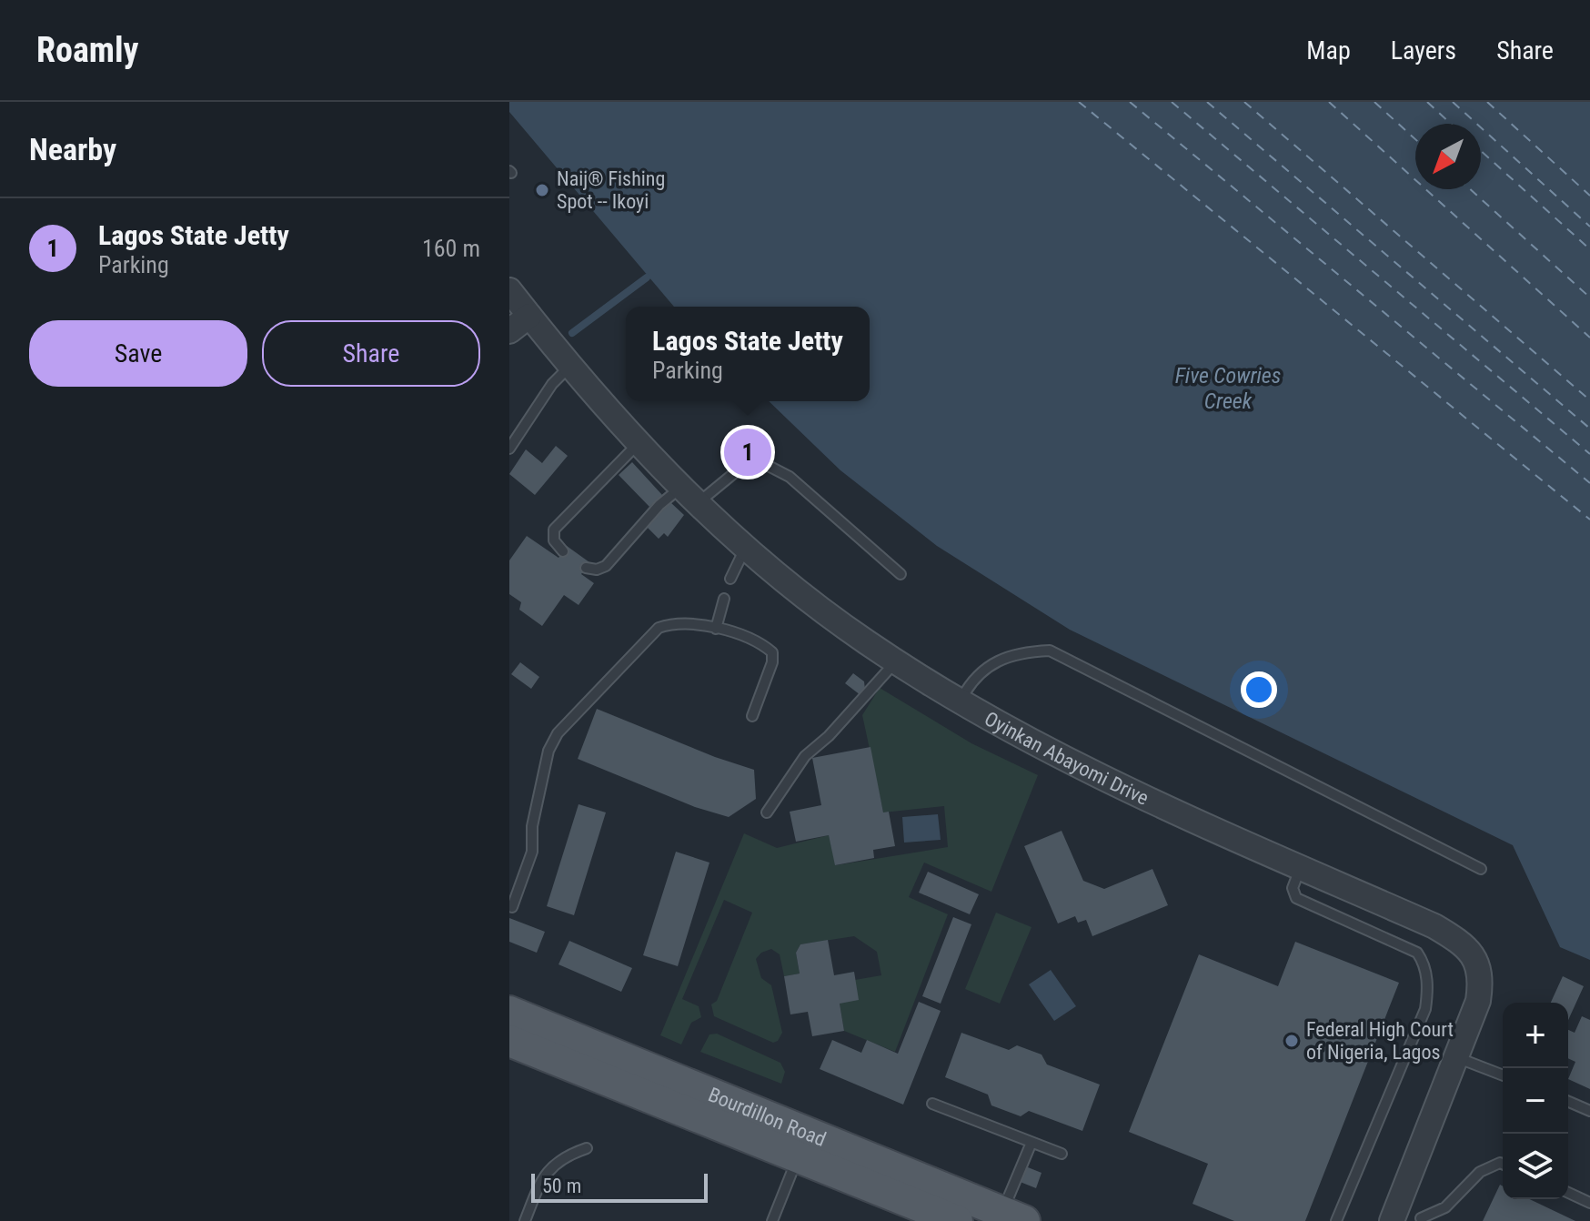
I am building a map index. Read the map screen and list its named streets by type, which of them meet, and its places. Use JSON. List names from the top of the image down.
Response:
{
  "streets": {
    "main road": ["Bourdillon Road"],
    "street": ["Oyinkan Abayomi Drive"]
  },
  "water": ["Five Cowries Creek"],
  "places": ["Naij® Fishing Spot -- Ikoyi", "Federal High Court of Nigeria, Lagos"],
  "scale_bar": "50 m",
  "north": "bottom left",
  "page": {
    "header": "Roamly",
    "nav": ["Map", "Layers", "Share"],
    "heading": "Nearby",
    "list": [
      {
        "mark": "1",
        "name": "Lagos State Jetty",
        "note": "Parking",
        "value": "160 m"
      }
    ],
    "buttons": ["Save", "Share"],
    "popup": ["Lagos State Jetty", "Parking"],
    "pins": "1",
    "map_buttons": ["+", "−"],
    "scale": "50 m"
  }
}
